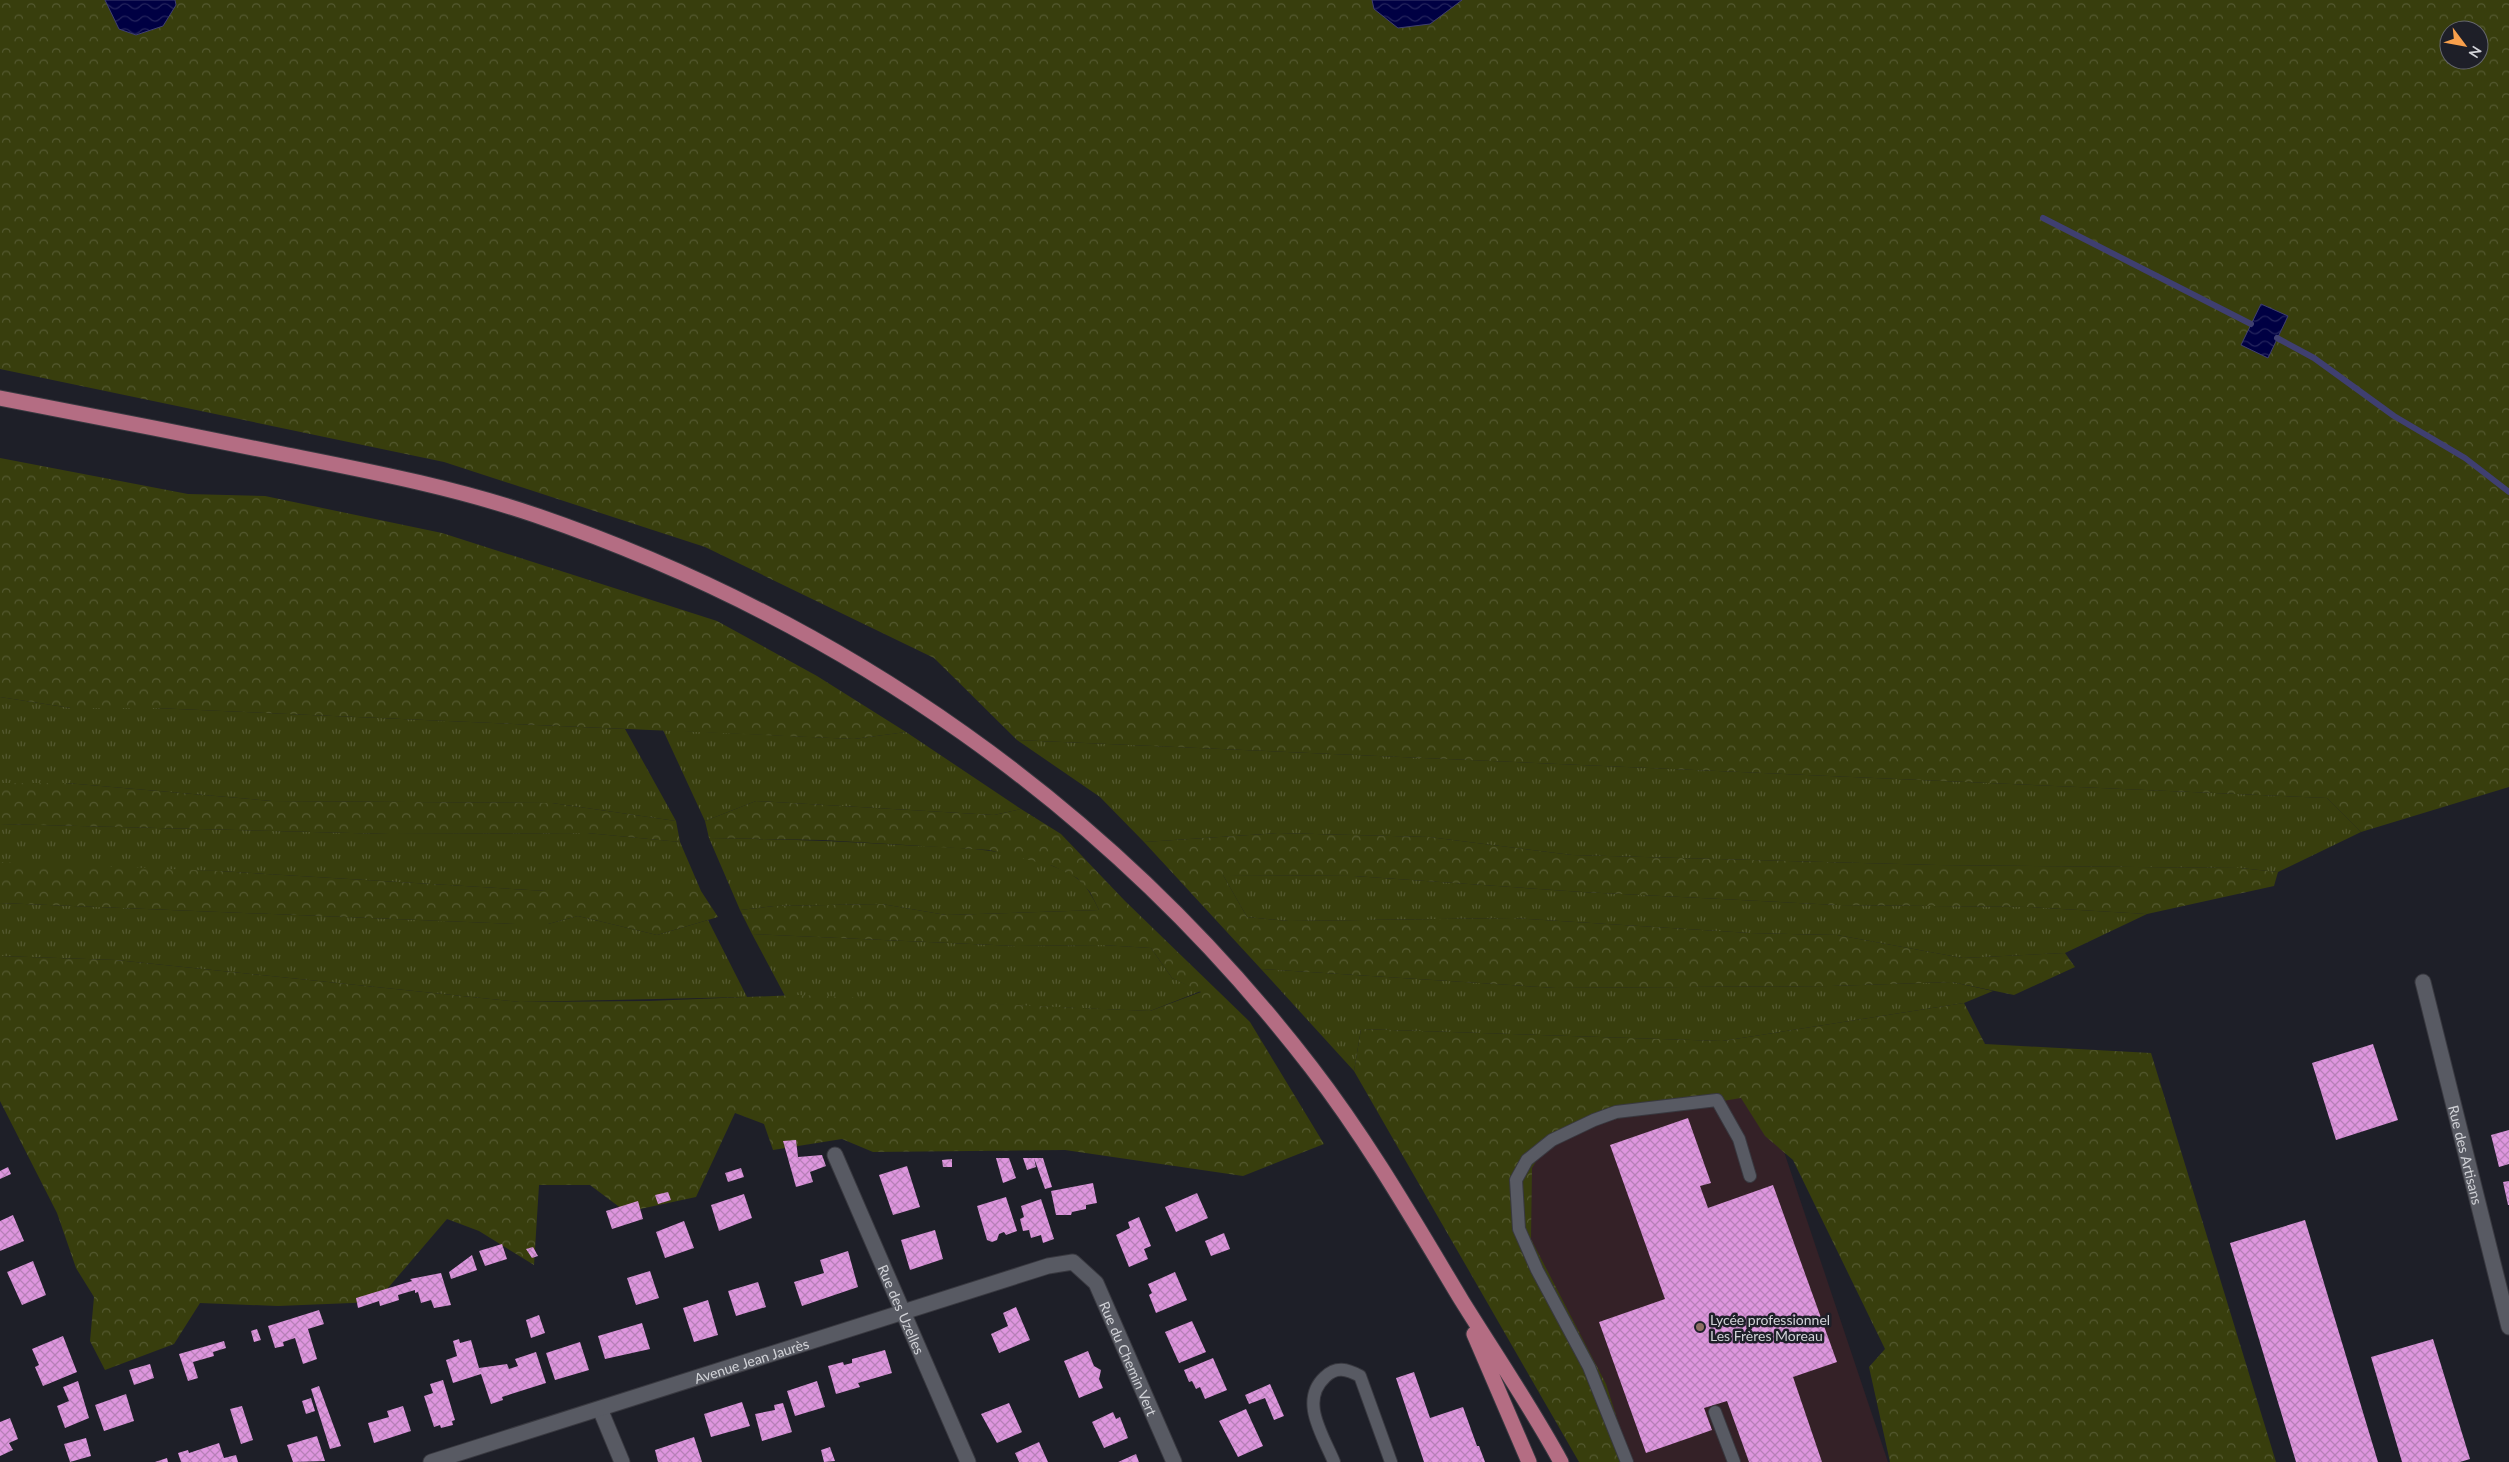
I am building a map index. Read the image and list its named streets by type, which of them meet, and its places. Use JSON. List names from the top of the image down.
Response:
{
  "streets": {
    "street": [
      "Rue des Artisans",
      "Rue des Uzelles",
      "Rue du Chemin Vert",
      "Avenue Jean Jaurès"
    ]
  },
  "crossings": [
    ["Rue des Uzelles", "Avenue Jean Jaurès"],
    ["Rue du Chemin Vert", "Avenue Jean Jaurès"]
  ],
  "places": ["Lycée professionnel Les Frères Moreau"],
  "north": "bottom right"
}
